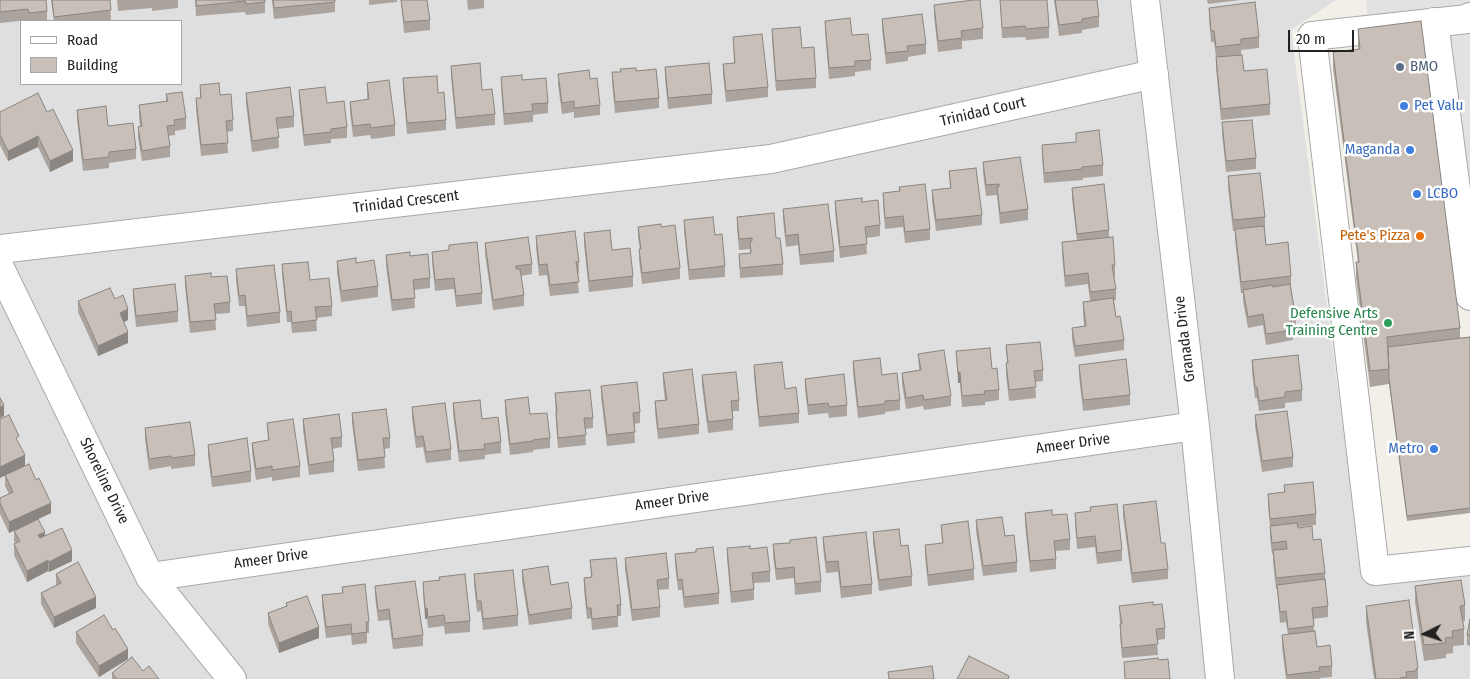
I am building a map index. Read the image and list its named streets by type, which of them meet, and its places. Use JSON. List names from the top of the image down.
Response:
{
  "streets": {
    "street": [
      "Trinidad Court",
      "Trinidad Crescent",
      "Granada Drive",
      "Ameer Drive",
      "Shoreline Drive"
    ]
  },
  "crossings": [
    ["Trinidad Court", "Trinidad Crescent"],
    ["Trinidad Court", "Granada Drive"],
    ["Granada Drive", "Ameer Drive"],
    ["Ameer Drive", "Shoreline Drive"]
  ],
  "places": [
    "BMO",
    "Pet Valu",
    "Maganda",
    "LCBO",
    "Pete's Pizza",
    "Defensive Arts Training Centre",
    "Metro"
  ],
  "legend": ["Road", "Building"],
  "scale_bar": "20 m",
  "north": "left"
}
